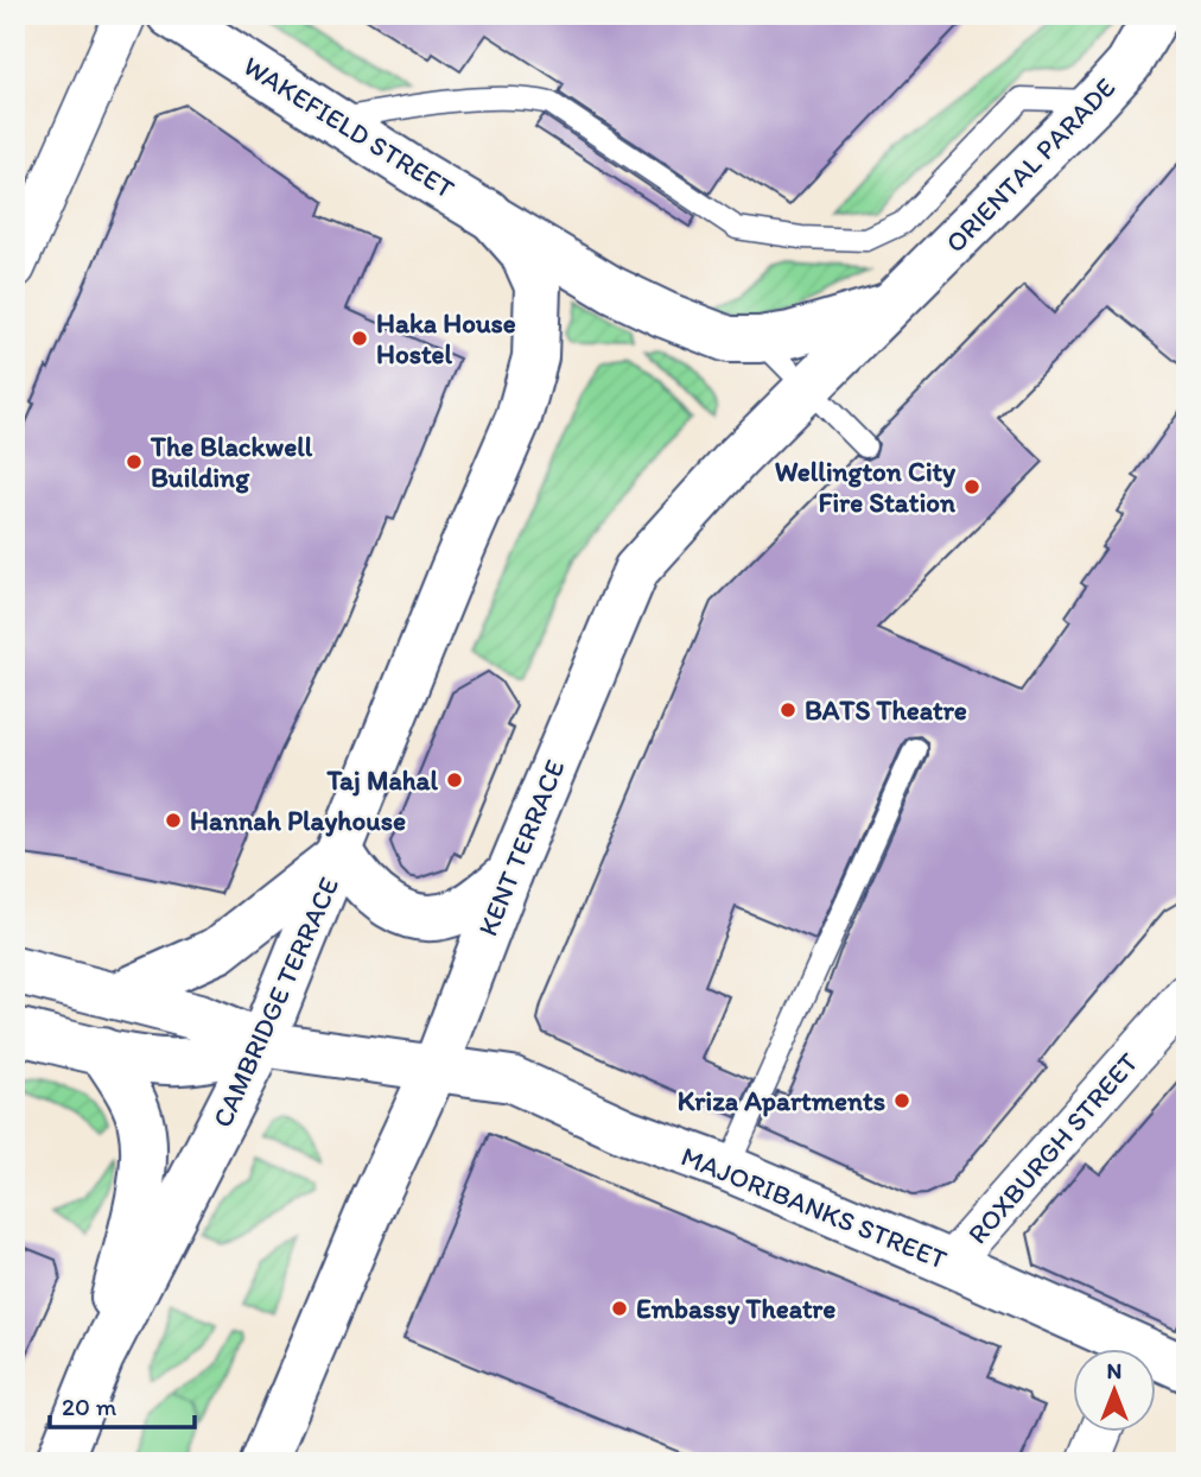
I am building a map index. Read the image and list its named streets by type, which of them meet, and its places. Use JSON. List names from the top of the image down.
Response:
{
  "streets": {
    "main road": [
      "WAKEFIELD STREET",
      "ORIENTAL PARADE",
      "KENT TERRACE",
      "CAMBRIDGE TERRACE",
      "MAJORIBANKS STREET"
    ],
    "street": ["ROXBURGH STREET"]
  },
  "crossings": [
    ["WAKEFIELD STREET", "ORIENTAL PARADE"],
    ["WAKEFIELD STREET", "KENT TERRACE"],
    ["WAKEFIELD STREET", "CAMBRIDGE TERRACE"],
    ["ORIENTAL PARADE", "KENT TERRACE"],
    ["KENT TERRACE", "MAJORIBANKS STREET"],
    ["CAMBRIDGE TERRACE", "MAJORIBANKS STREET"],
    ["ROXBURGH STREET", "MAJORIBANKS STREET"]
  ],
  "places": [
    "Haka House Hostel",
    "The Blackwell Building",
    "Wellington City Fire Station",
    "BATS Theatre",
    "Taj Mahal",
    "Hannah Playhouse",
    "Kriza Apartments",
    "Embassy Theatre"
  ],
  "scale_bar": "20 m",
  "north": "top"
}
